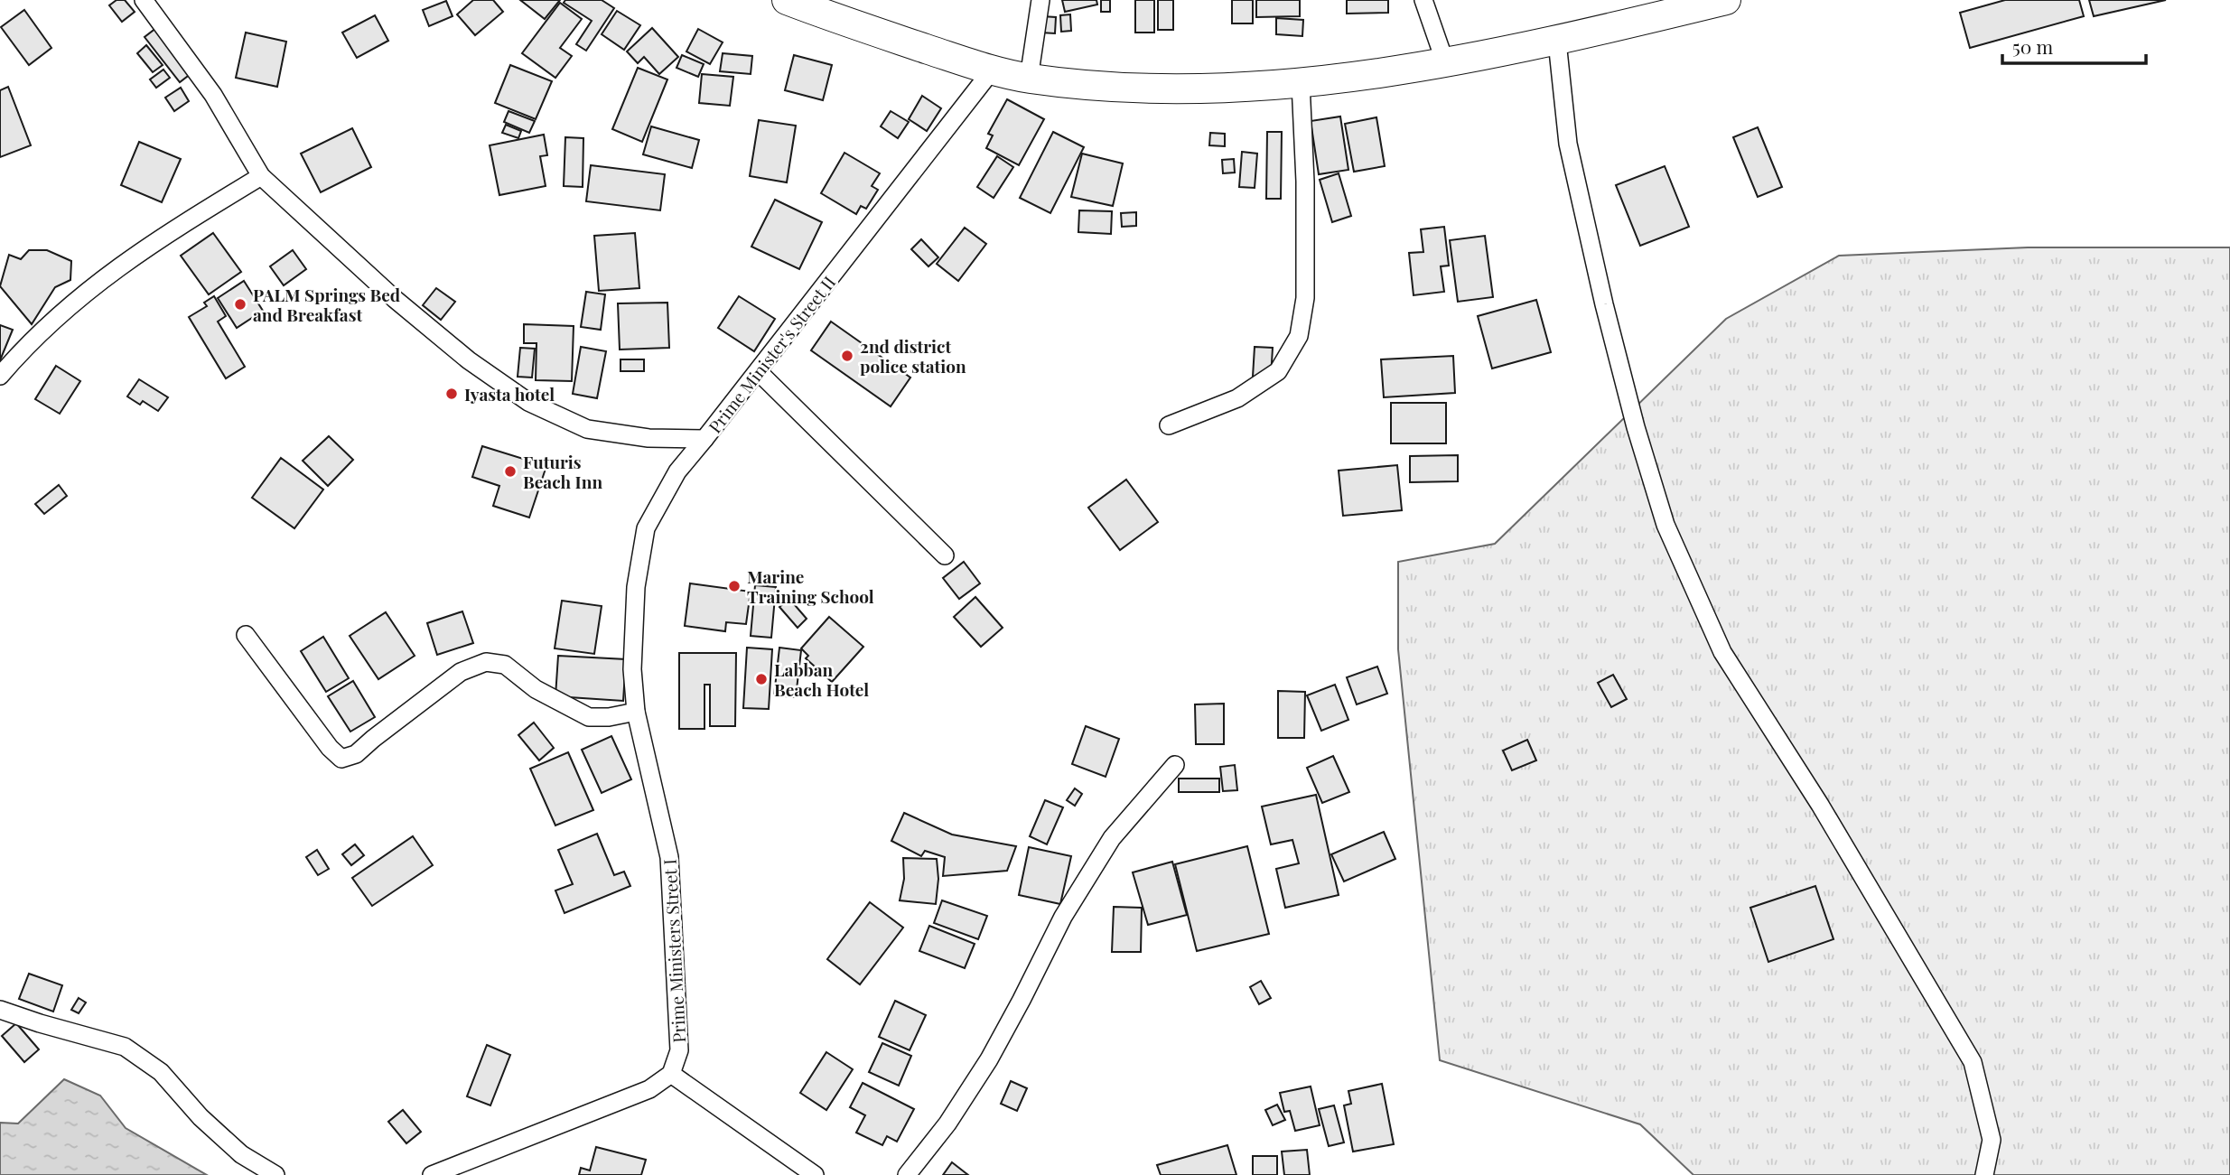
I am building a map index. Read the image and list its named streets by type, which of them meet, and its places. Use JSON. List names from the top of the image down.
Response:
{
  "streets": {
    "street": ["Prime Minister's Street II", "Prime Ministers Street I"]
  },
  "crossings": [
    ["Prime Minister's Street II", "Prime Ministers Street I"]
  ],
  "places": [
    "PALM Springs Bed and Breakfast",
    "2nd district police station",
    "Iyasta hotel",
    "Futuris Beach Inn",
    "Marine Training School",
    "Labban Beach Hotel"
  ],
  "scale_bar": "50 m"
}
